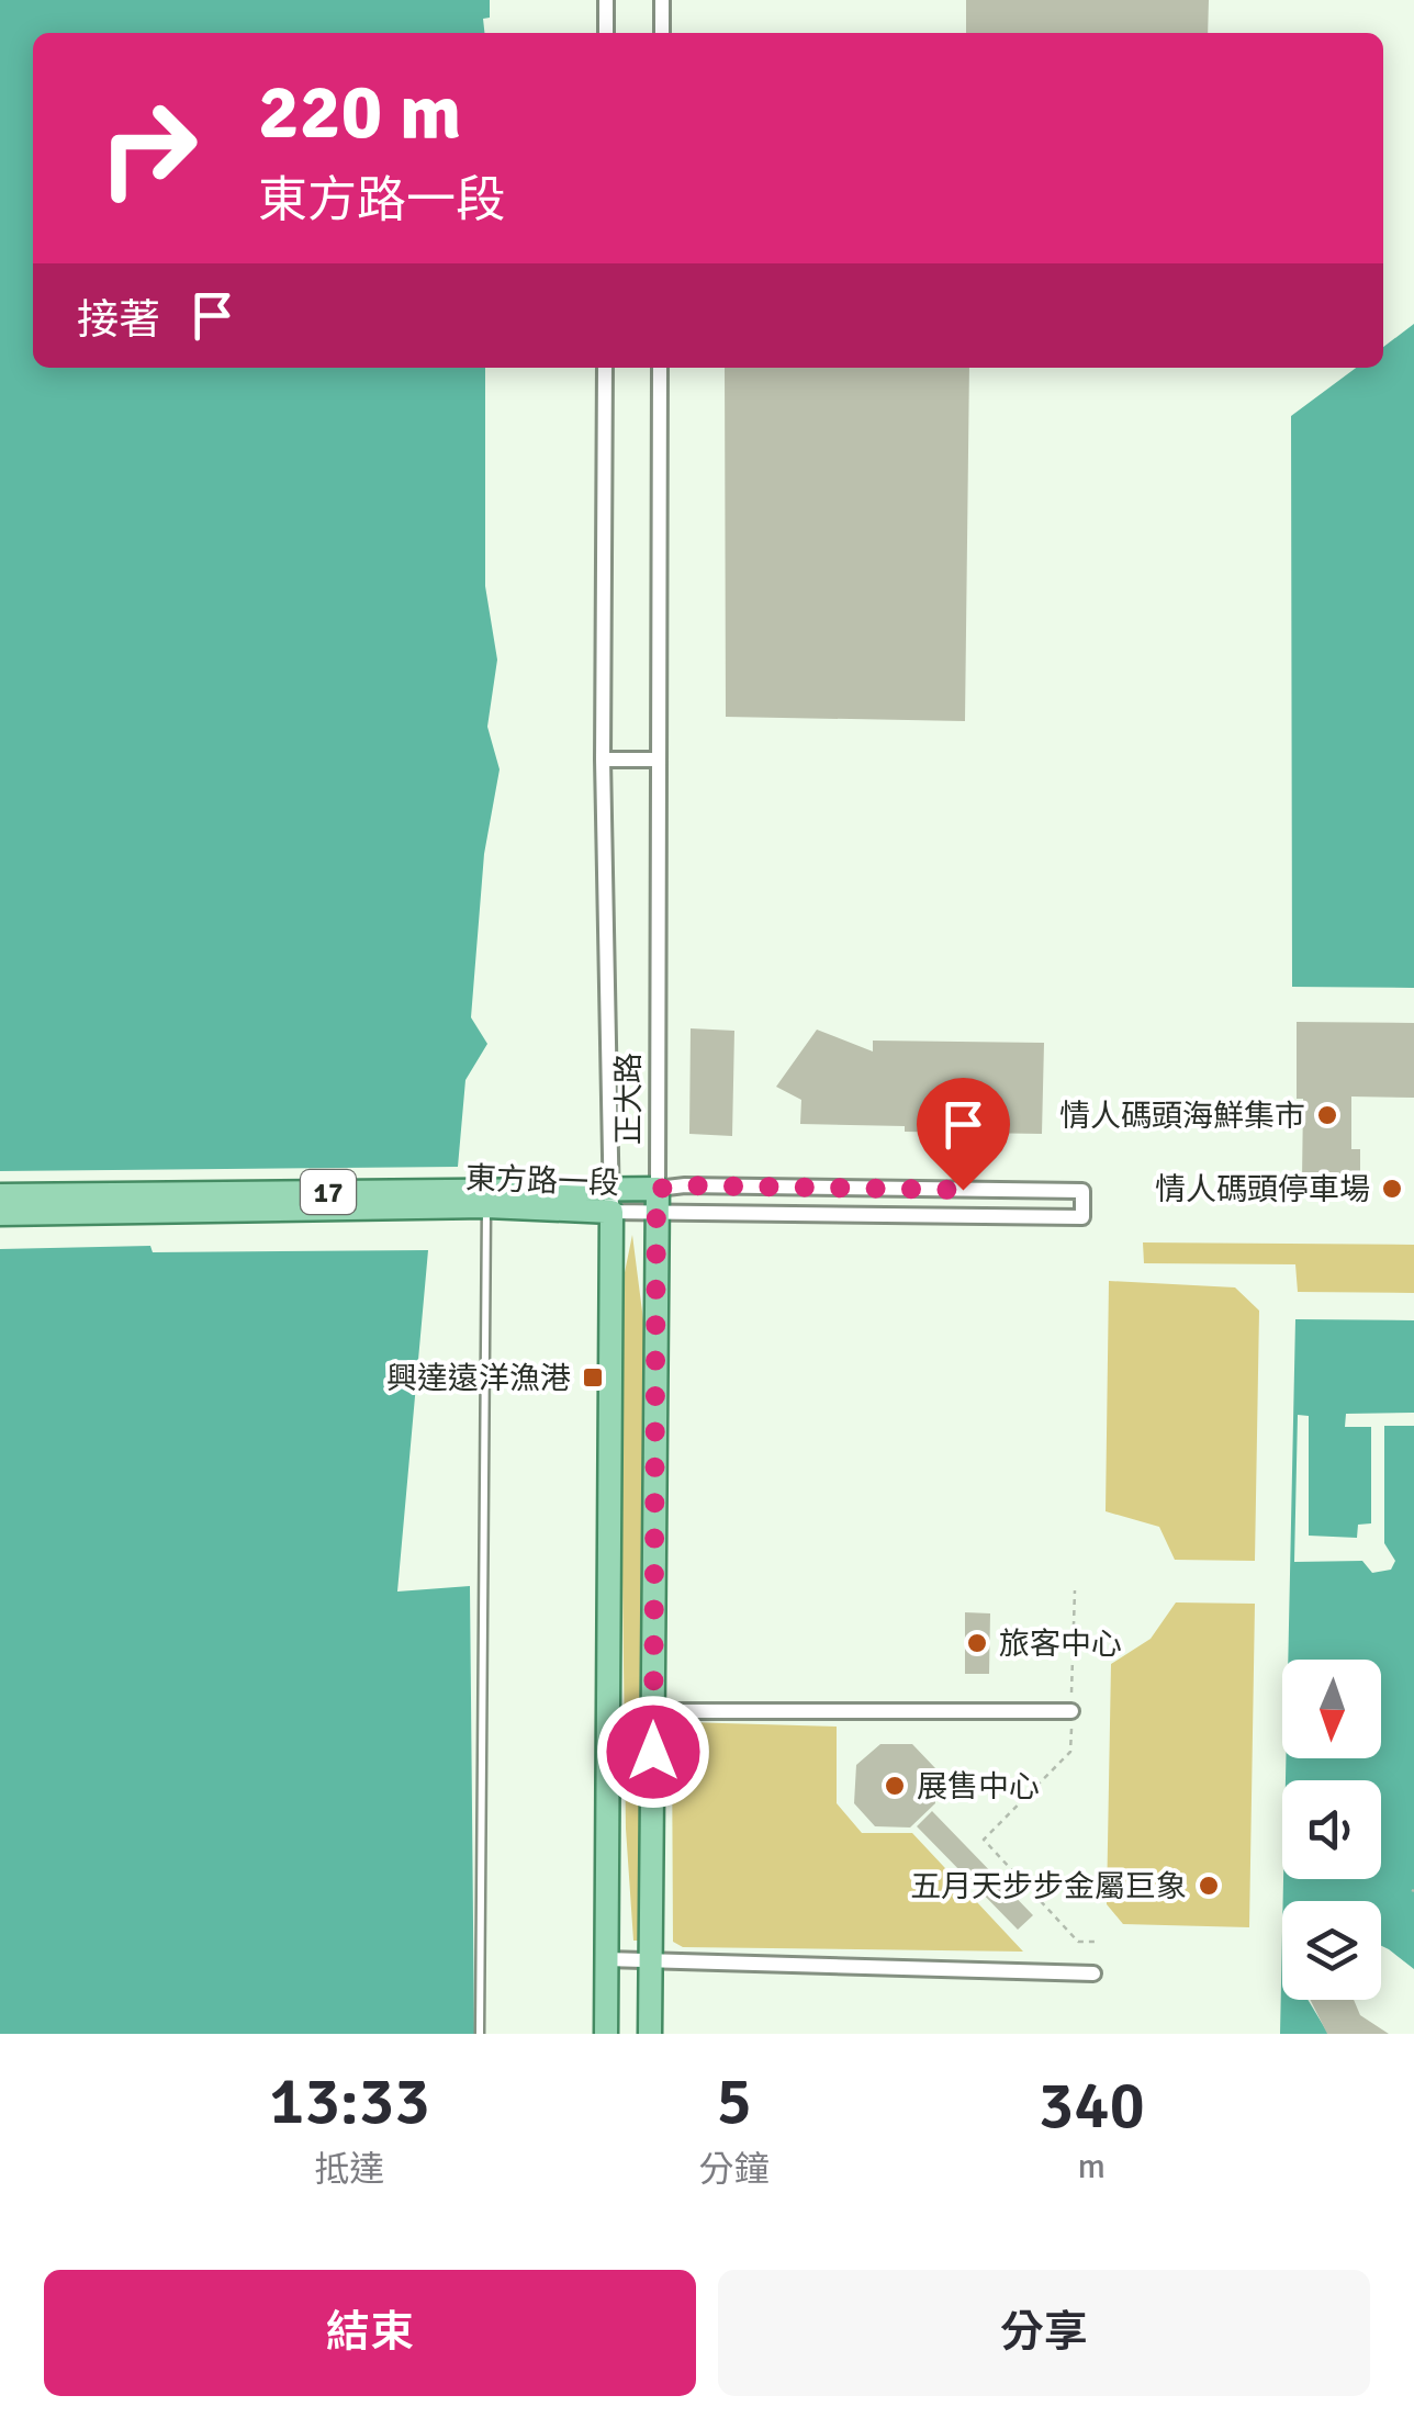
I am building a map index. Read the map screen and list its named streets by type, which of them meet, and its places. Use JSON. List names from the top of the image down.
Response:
{
  "streets": {
    "main road": ["正大路", "東方路一段", "17"]
  },
  "crossings": [
    ["正大路", "東方路一段"]
  ],
  "places": {
    "other": [
      "情人碼頭海鮮集市",
      "情人碼頭停車場",
      "旅客中心",
      "展售中心",
      "五月天步步金屬巨象"
    ],
    "transit": ["興達遠洋漁港"]
  },
  "north": "bottom",
  "page": {
    "turn": ["220 m", "東方路一段"],
    "then": "接著",
    "eta": [
      "13:33",
      "抵達",
      "5",
      "分鐘",
      "340",
      "m"
    ],
    "buttons": ["結束", "分享"]
  }
}
